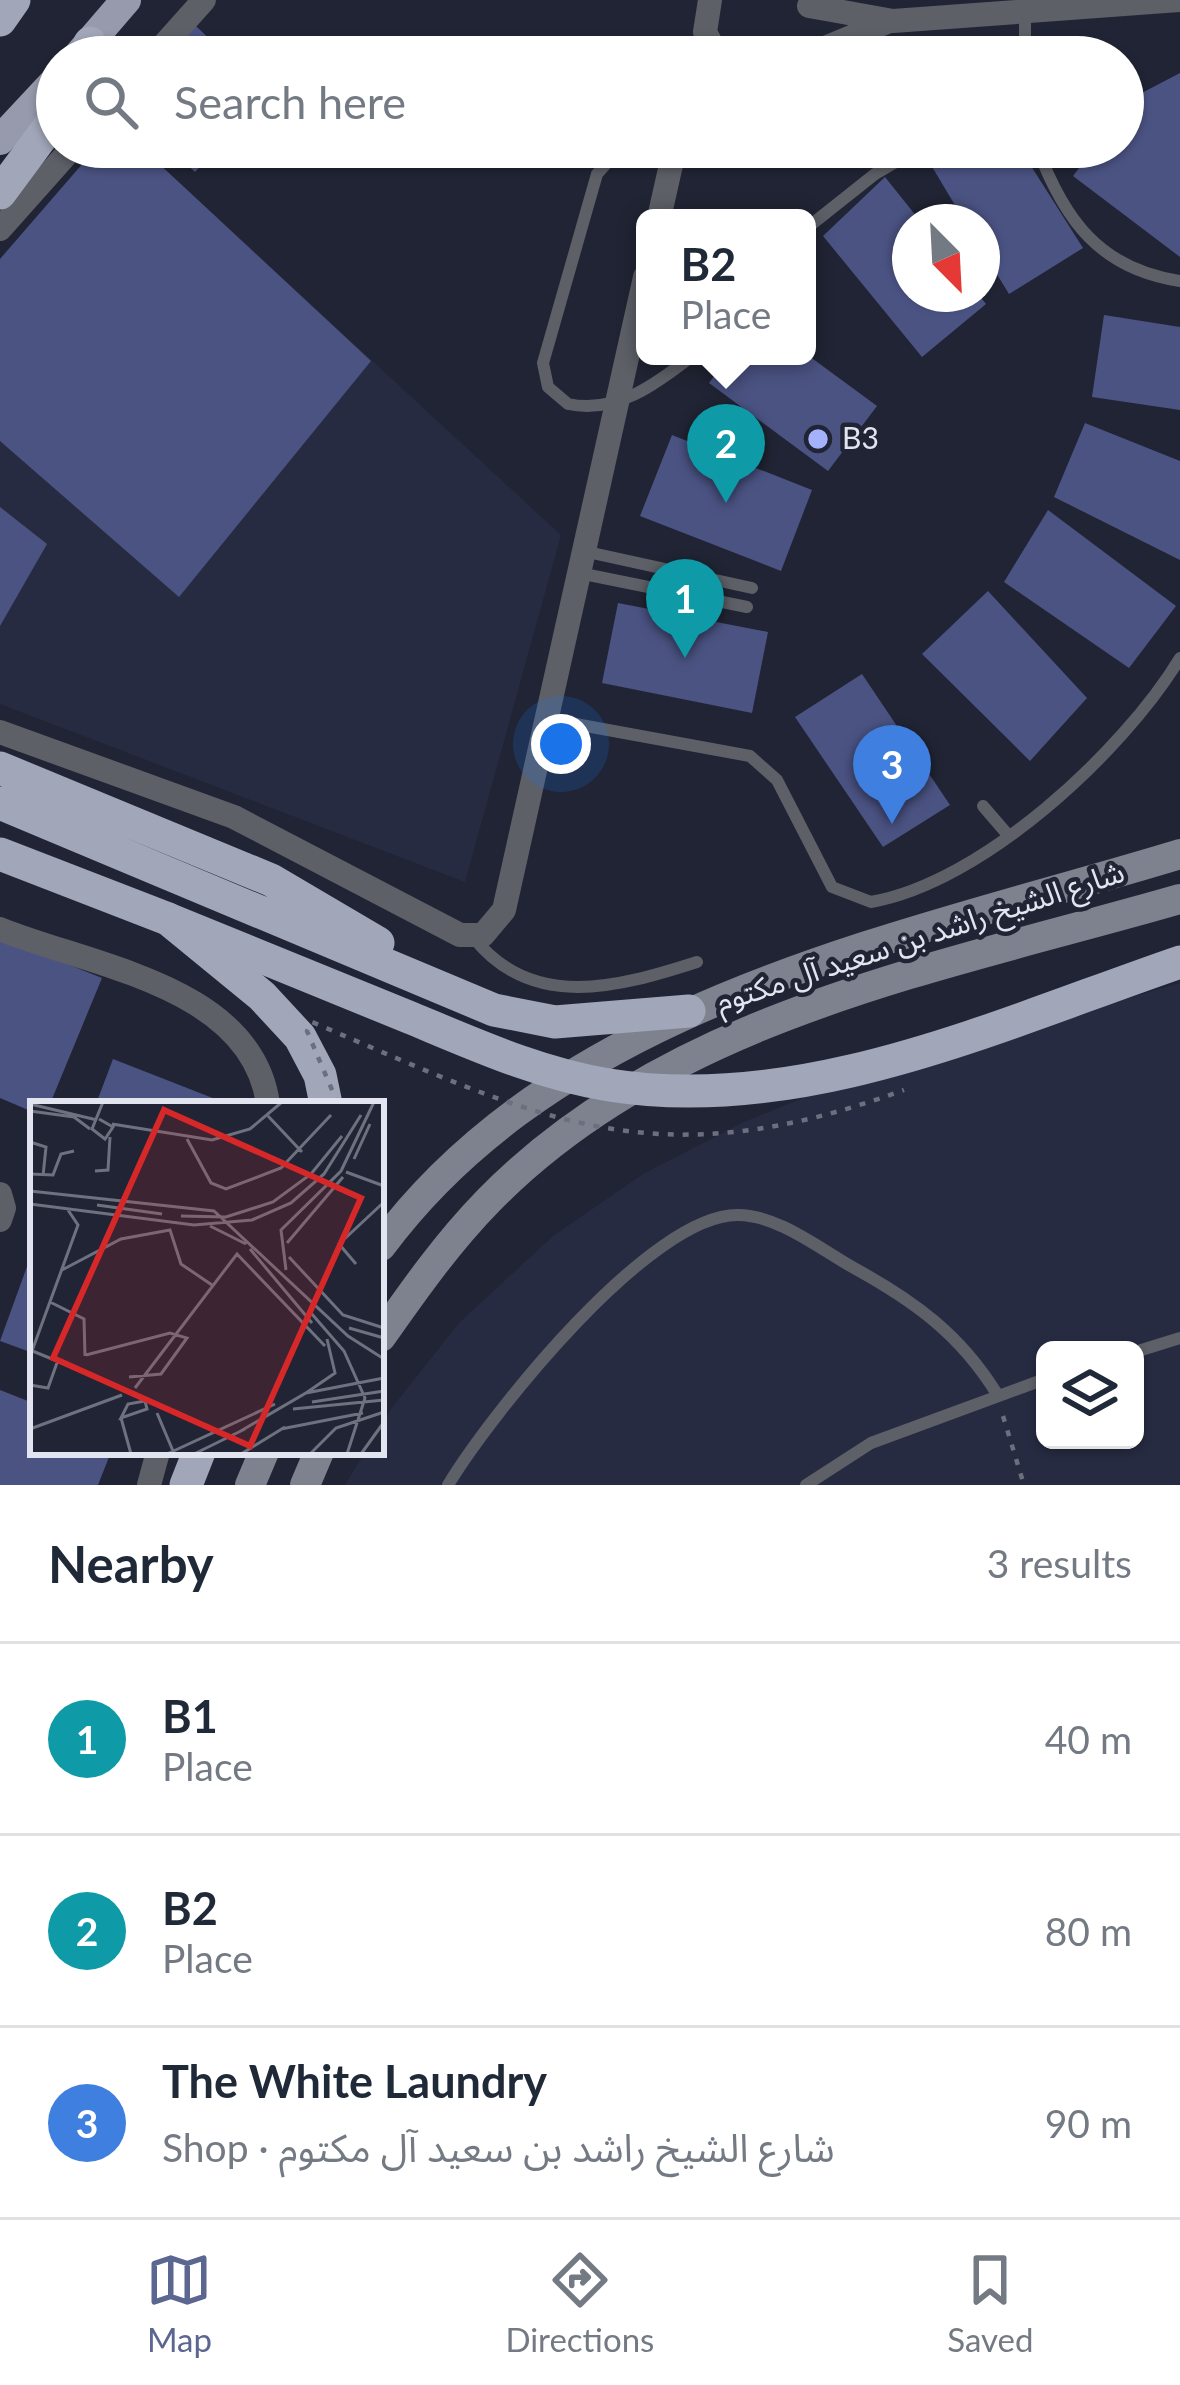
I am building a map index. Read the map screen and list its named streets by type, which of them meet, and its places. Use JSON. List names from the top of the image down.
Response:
{
  "streets": {
    "main road": ["شارع الشيخ راشد بن سعيد آل مكتوم"]
  },
  "places": ["B3"],
  "north": "bottom right",
  "page": {
    "search": "Search here",
    "popup": ["B2", "Place"],
    "pins": ["2", "1", "3"],
    "heading": ["Nearby", "3 results"],
    "list": [
      {
        "mark": "1",
        "name": "B1",
        "note": "Place",
        "value": "40 m"
      },
      {
        "mark": "2",
        "name": "B2",
        "note": "Place",
        "value": "80 m"
      },
      {
        "mark": "3",
        "name": "The White Laundry",
        "note": "Shop · شارع الشيخ راشد بن سعيد آل مكتوم",
        "value": "90 m"
      }
    ],
    "nav": ["Map", "Directions", "Saved"]
  }
}
